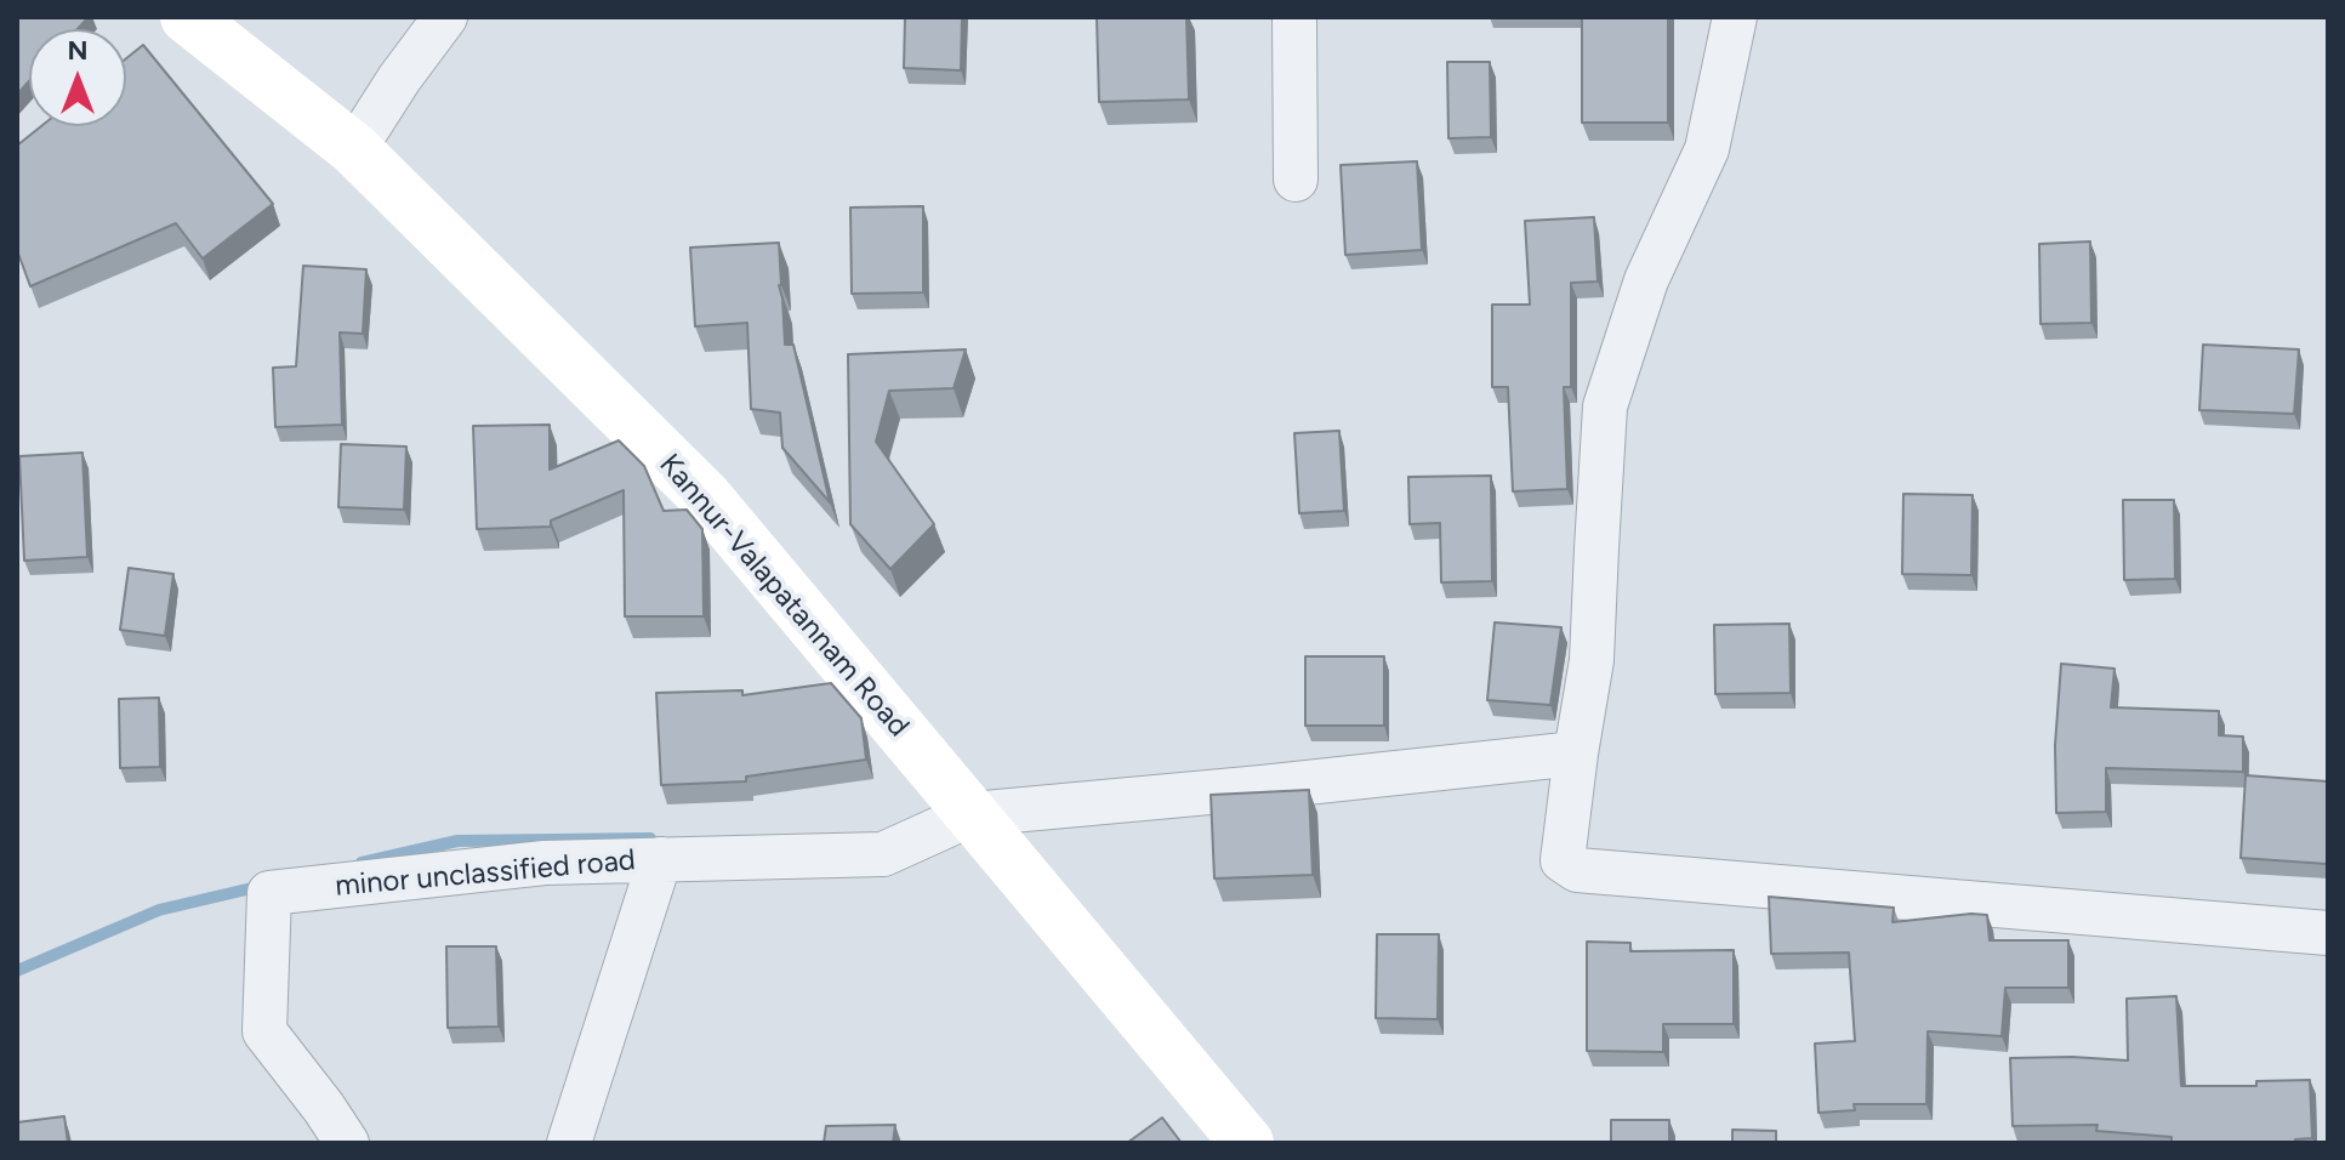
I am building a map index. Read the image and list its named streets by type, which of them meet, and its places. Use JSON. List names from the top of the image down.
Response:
{
  "streets": {
    "main road": ["Kannur-Valapatannam Road"],
    "street": ["minor unclassified road"]
  },
  "crossings": [
    ["Kannur-Valapatannam Road", "minor unclassified road"]
  ],
  "north": "top"
}
